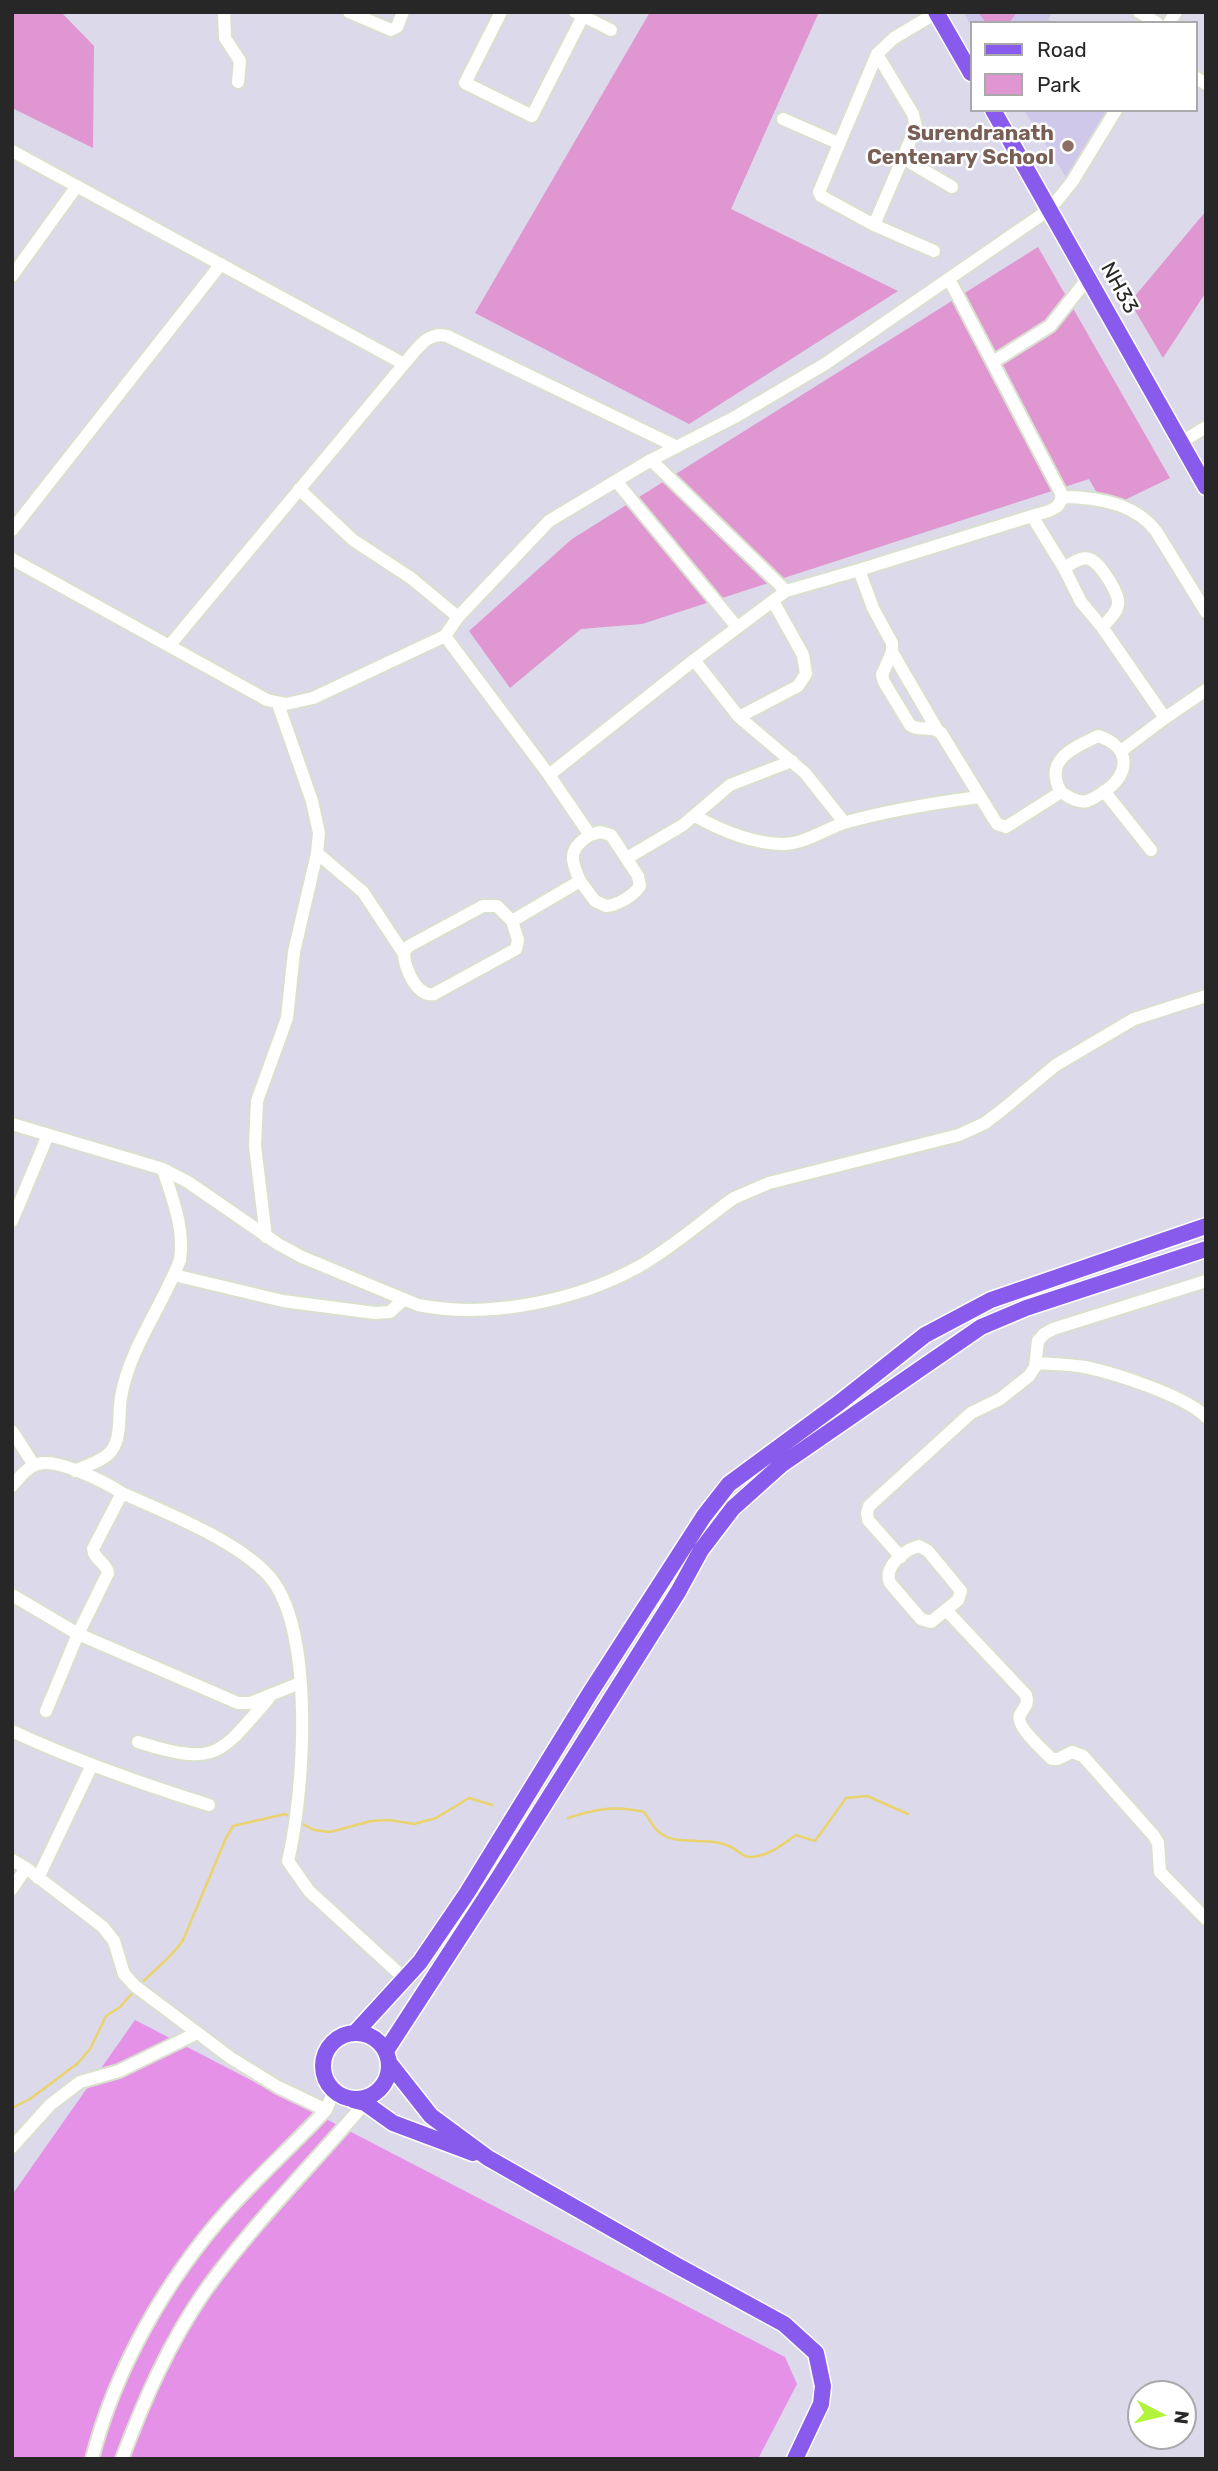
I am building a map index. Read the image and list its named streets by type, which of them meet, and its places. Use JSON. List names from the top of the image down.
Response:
{
  "streets": {
    "main road": ["NH33"]
  },
  "places": ["Surendranath Centenary School"],
  "legend": ["Road", "Park"],
  "north": "right"
}
